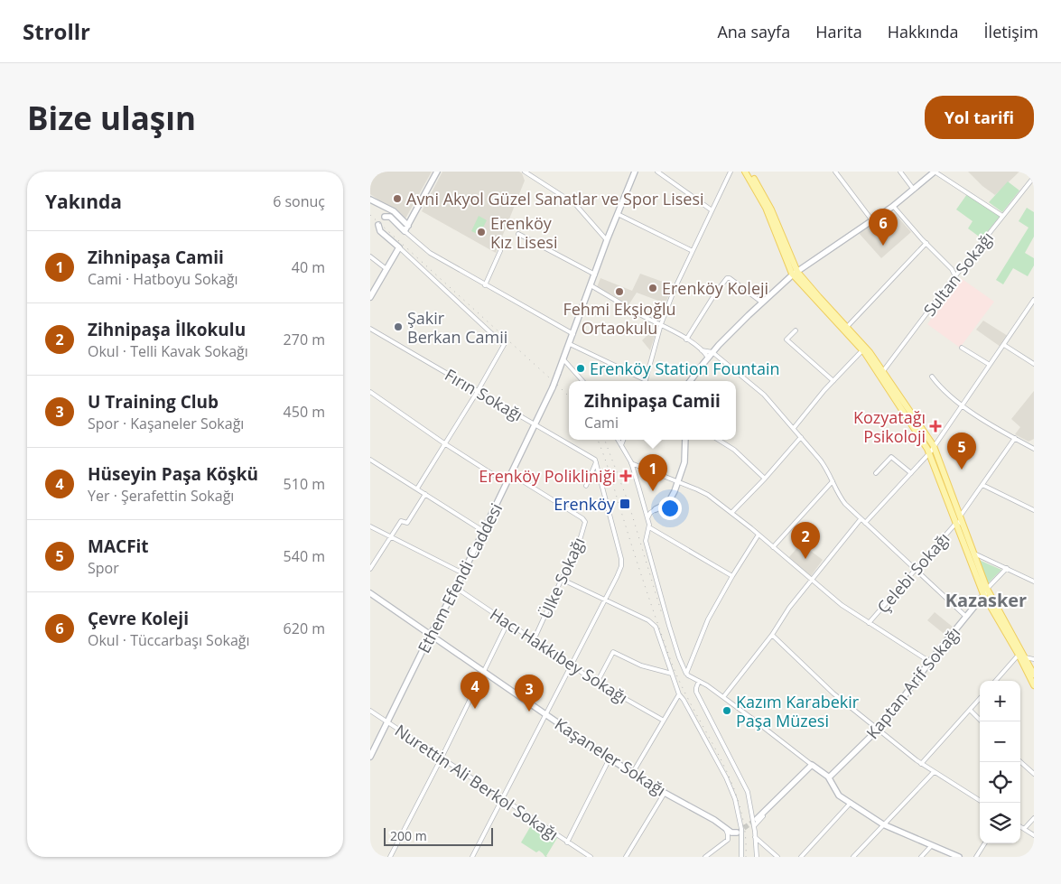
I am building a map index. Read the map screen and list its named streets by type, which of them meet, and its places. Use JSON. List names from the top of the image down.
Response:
{
  "streets": {
    "street": [
      "Sultan Sokağı",
      "Fırın Sokağı",
      "Çelebi Sokağı",
      "Ethem Efendi Caddesi",
      "Ülke Sokağı",
      "Hacı Hakkıbey Sokağı",
      "Kaptan Arif Sokağı",
      "Kaşaneler Sokağı",
      "Nurettin Ali Berkol Sokağı"
    ]
  },
  "crossings": [
    ["Fırın Sokağı", "Ethem Efendi Caddesi"],
    ["Ethem Efendi Caddesi", "Ülke Sokağı"],
    ["Ethem Efendi Caddesi", "Hacı Hakkıbey Sokağı"],
    ["Ethem Efendi Caddesi", "Kaşaneler Sokağı"],
    ["Ethem Efendi Caddesi", "Nurettin Ali Berkol Sokağı"],
    ["Ülke Sokağı", "Hacı Hakkıbey Sokağı"]
  ],
  "districts": ["Kazasker"],
  "places": {
    "other": [
      "Avni Akyol Güzel Sanatlar ve Spor Lisesi",
      "Erenköy Kız Lisesi",
      "Erenköy Koleji",
      "Fehmi Ekşioğlu Ortaokulu",
      "Şakir Berkan Camii",
      "Erenköy Station Fountain",
      "Kazım Karabekir Paşa Müzesi"
    ],
    "health": ["Kozyatağı Psikoloji", "Erenköy Polikliniği"],
    "transit": ["Erenköy"]
  },
  "scale_bar": "200 m",
  "page": {
    "header": "Strollr",
    "nav": [
      "Ana sayfa",
      "Harita",
      "Hakkında",
      "İletişim"
    ],
    "buttons": "Yol tarifi",
    "title": "Bize ulaşın",
    "heading": ["Yakında", "6 sonuç"],
    "pins": [
      "6",
      "5",
      "1",
      "2",
      "4",
      "3"
    ],
    "list": [
      {
        "mark": "1",
        "name": "Zihnipaşa Camii",
        "note": "Cami · Hatboyu Sokağı",
        "value": "40 m"
      },
      {
        "mark": "2",
        "name": "Zihnipaşa İlkokulu",
        "note": "Okul · Telli Kavak Sokağı",
        "value": "270 m"
      },
      {
        "mark": "3",
        "name": "U Training Club",
        "note": "Spor · Kaşaneler Sokağı",
        "value": "450 m"
      },
      {
        "mark": "4",
        "name": "Hüseyin Paşa Köşkü",
        "note": "Yer · Şerafettin Sokağı",
        "value": "510 m"
      },
      {
        "mark": "5",
        "name": "MACFit",
        "note": "Spor",
        "value": "540 m"
      },
      {
        "mark": "6",
        "name": "Çevre Koleji",
        "note": "Okul · Tüccarbaşı Sokağı",
        "value": "620 m"
      }
    ],
    "popup": ["Zihnipaşa Camii", "Cami"],
    "map_buttons": ["+", "−"],
    "scale": "200 m"
  }
}
